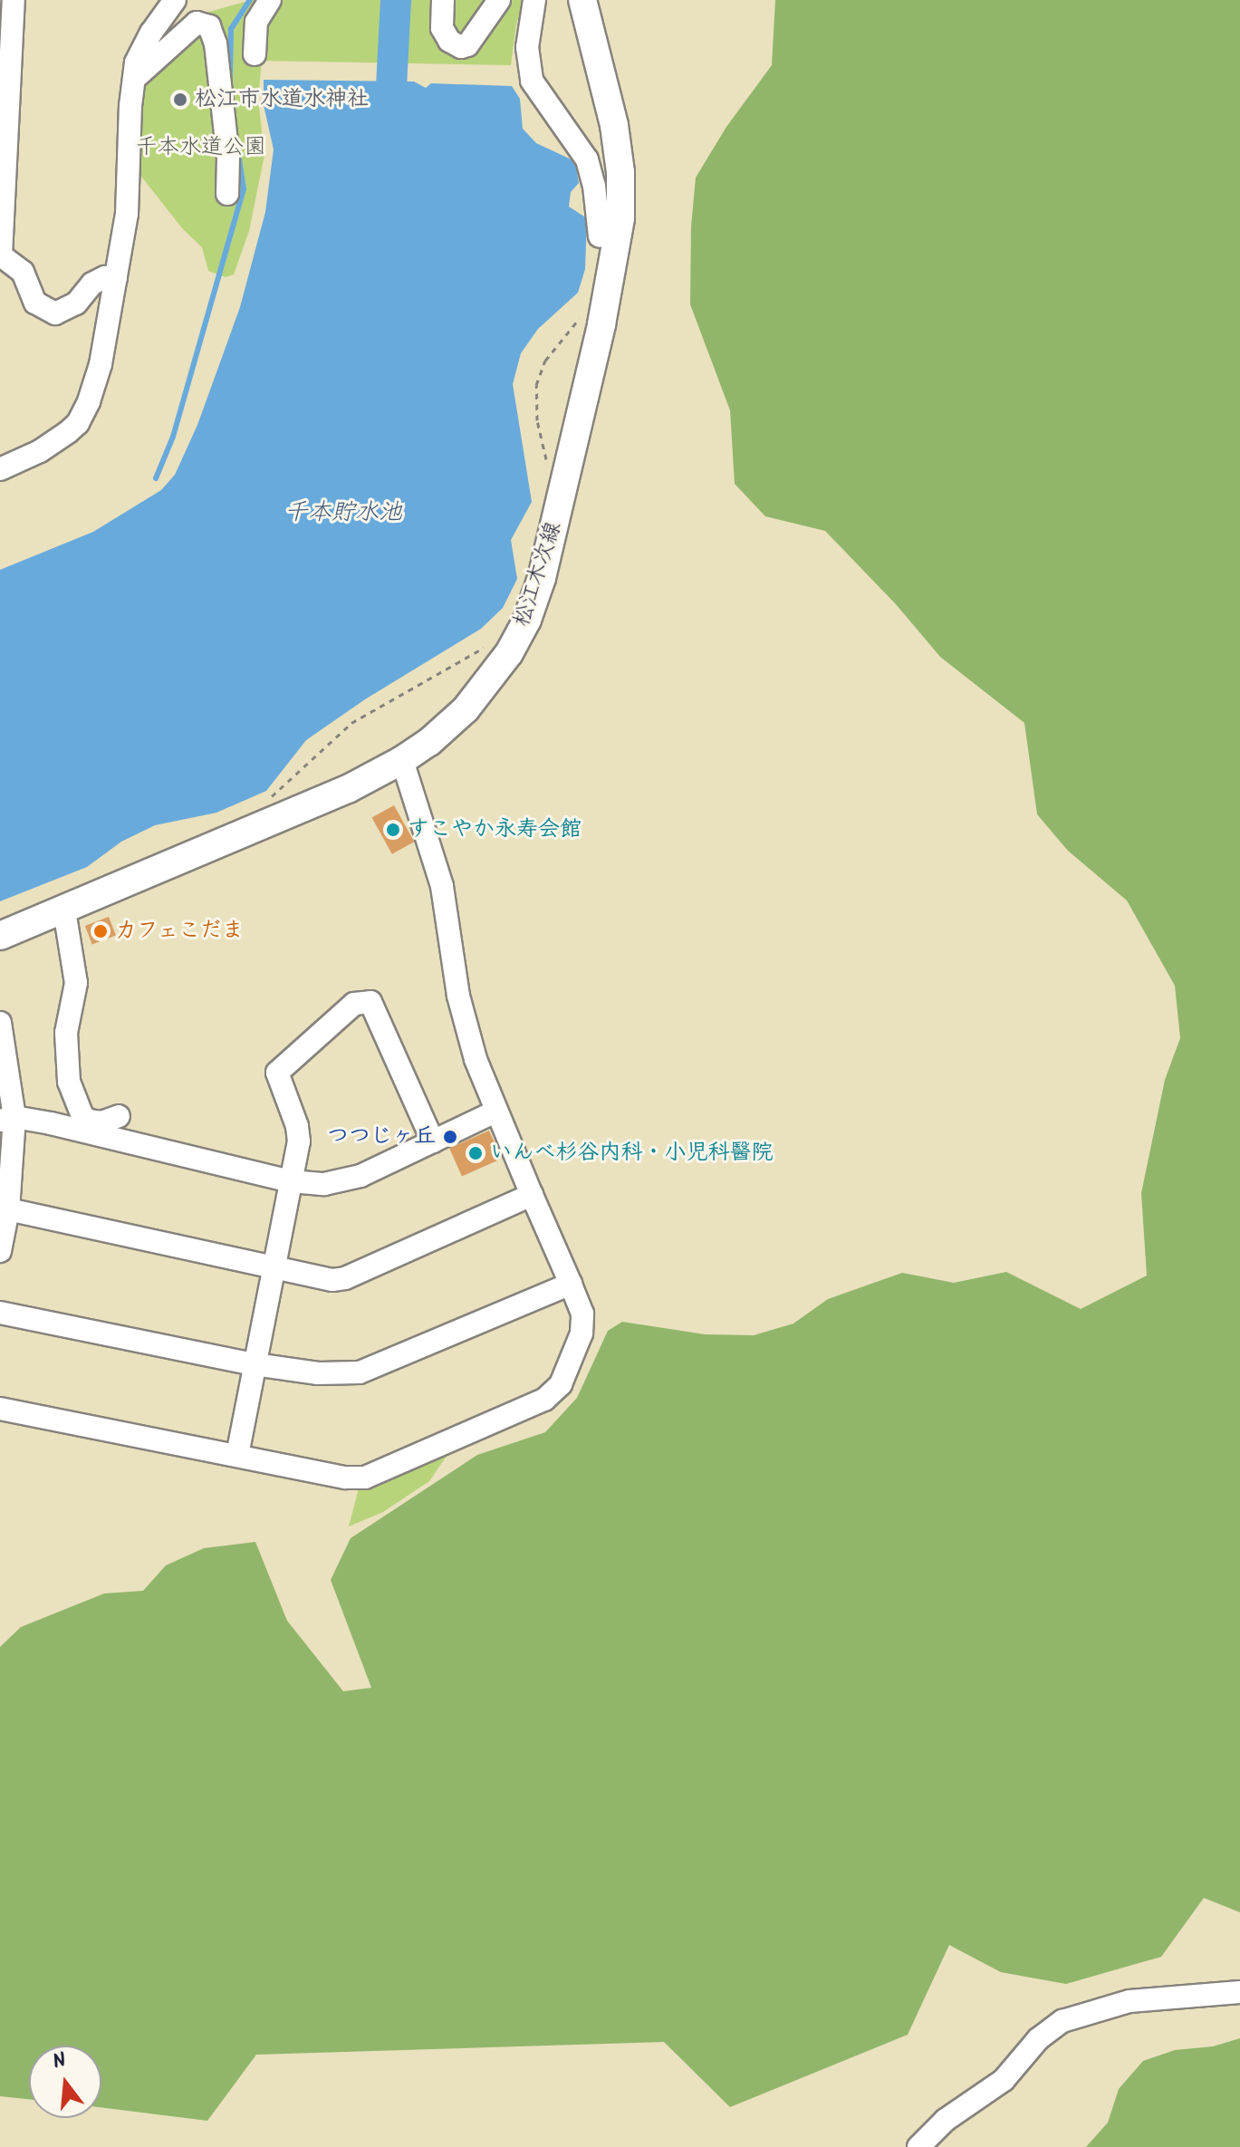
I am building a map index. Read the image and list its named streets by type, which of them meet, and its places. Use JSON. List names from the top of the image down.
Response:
{
  "streets": {
    "main road": ["松江木次線"]
  },
  "water": ["千本貯水池"],
  "parks": ["千本水道公園"],
  "places": [
    "松江市水道水神社",
    "すこやか永寿会館",
    "カフェこだま",
    "つつじヶ丘",
    "いんべ杉谷内科・小児科醫院"
  ],
  "north": "top"
}
